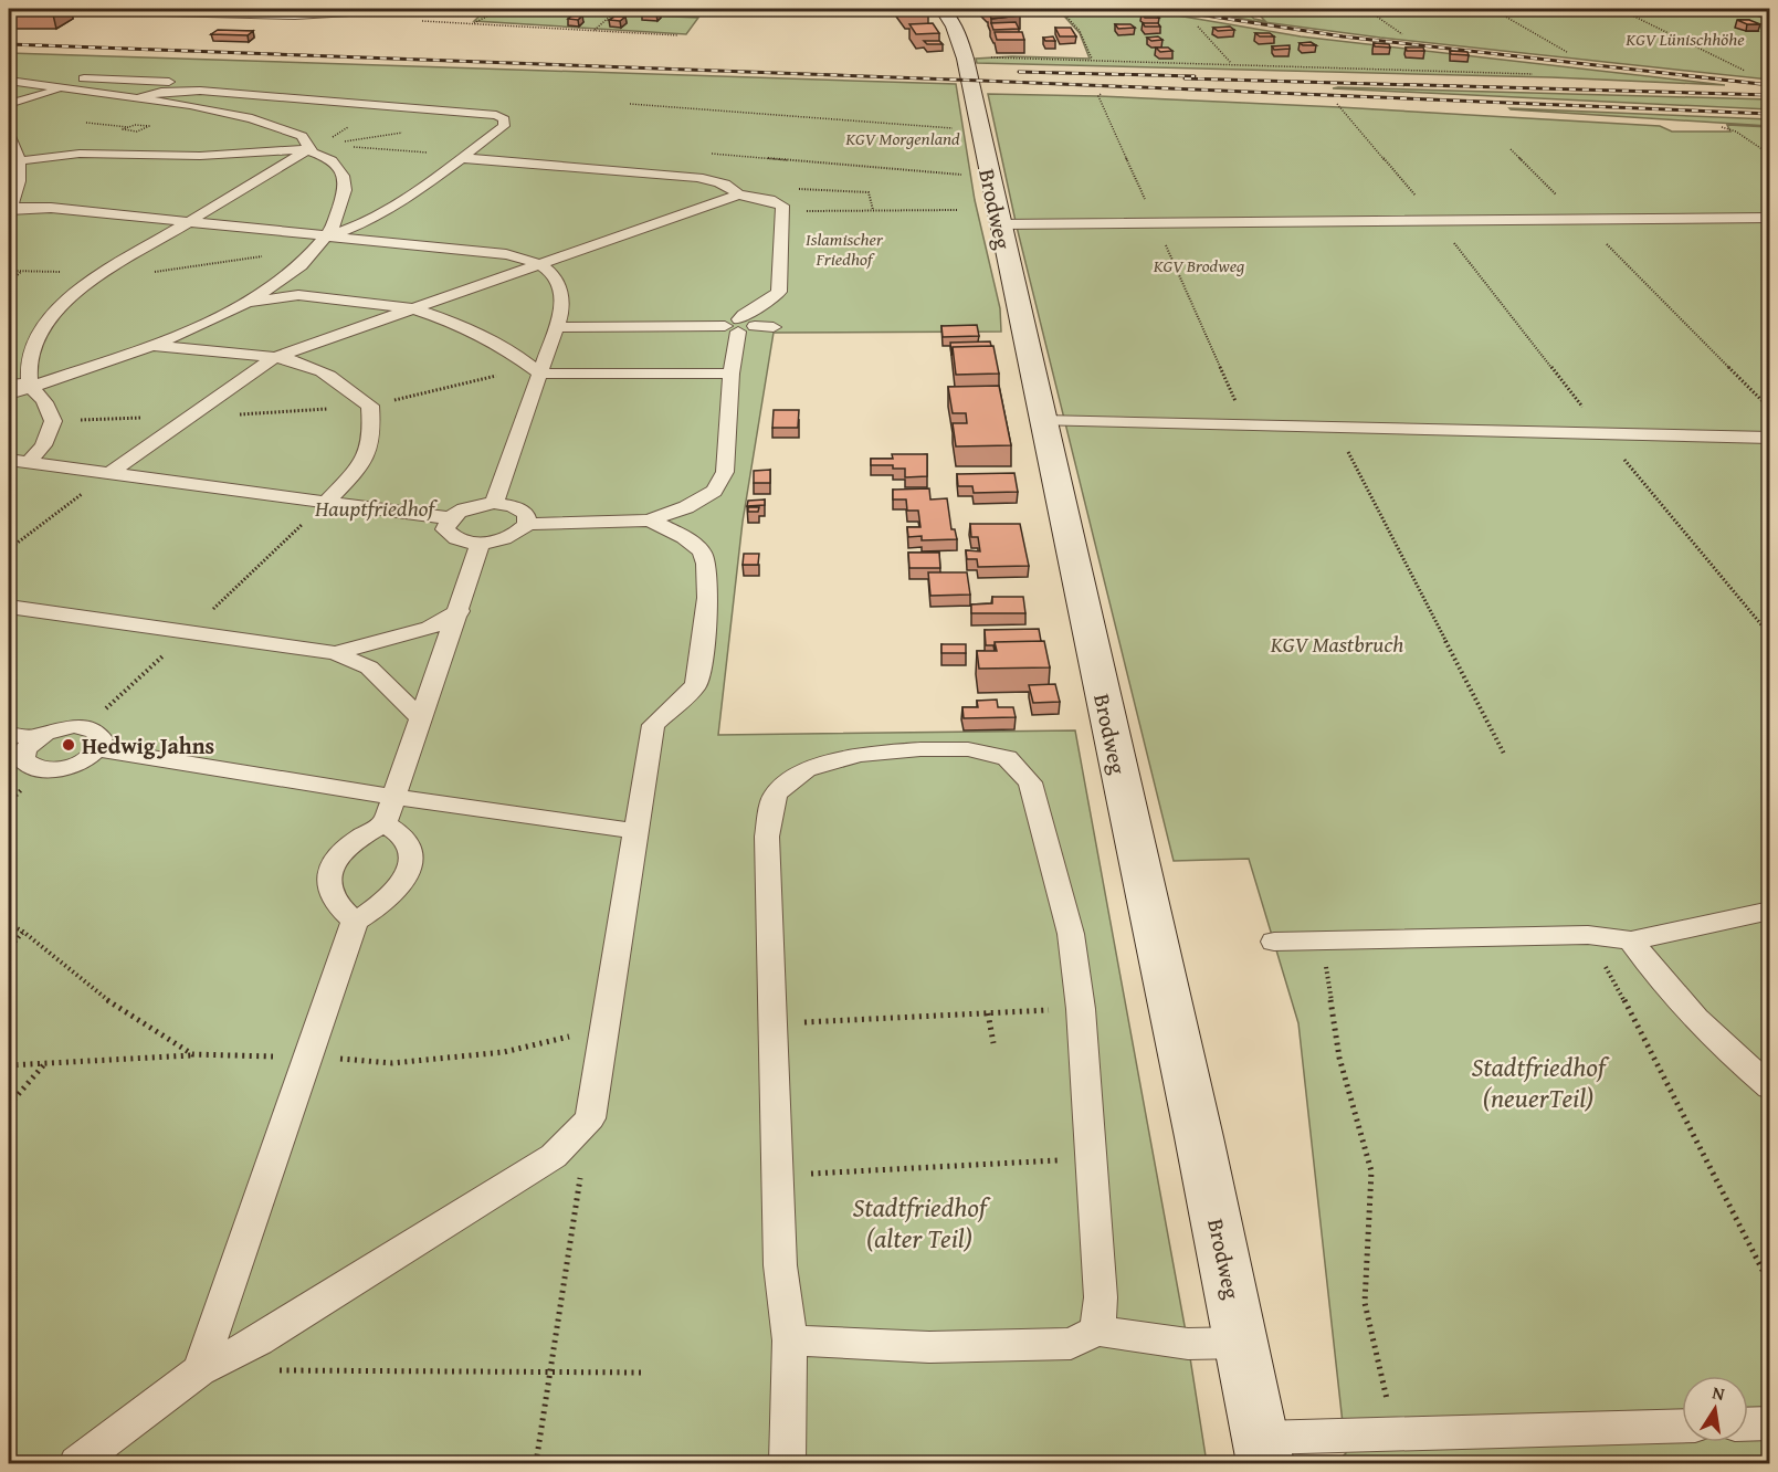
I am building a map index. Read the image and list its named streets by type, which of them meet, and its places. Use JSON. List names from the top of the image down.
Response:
{
  "streets": {
    "street": ["Brodweg"]
  },
  "parks": [
    "KGV Lünischhöhe",
    "KGV Morgenland",
    "Islamischer Friedhof",
    "KGV Brodweg",
    "Hauptfriedhof",
    "KGV Mastbruch",
    "Stadtfriedhof (neuerTeil)",
    "Stadtfriedhof (alter Teil)"
  ],
  "places": ["Hedwig Jahns"],
  "north": "top"
}
